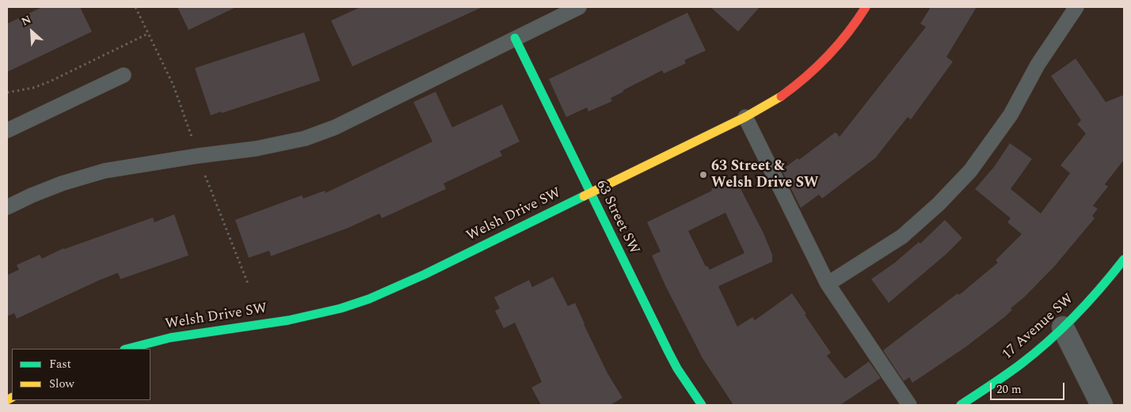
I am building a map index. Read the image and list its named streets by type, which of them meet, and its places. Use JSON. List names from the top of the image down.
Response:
{
  "streets": {
    "street": ["Welsh Drive SW", "63 Street SW", "17 Avenue SW"]
  },
  "crossings": [
    ["Welsh Drive SW", "63 Street SW"]
  ],
  "places": ["63 Street & Welsh Drive SW"],
  "legend": ["Fast", "Slow"],
  "scale_bar": "20 m",
  "north": "top left"
}
